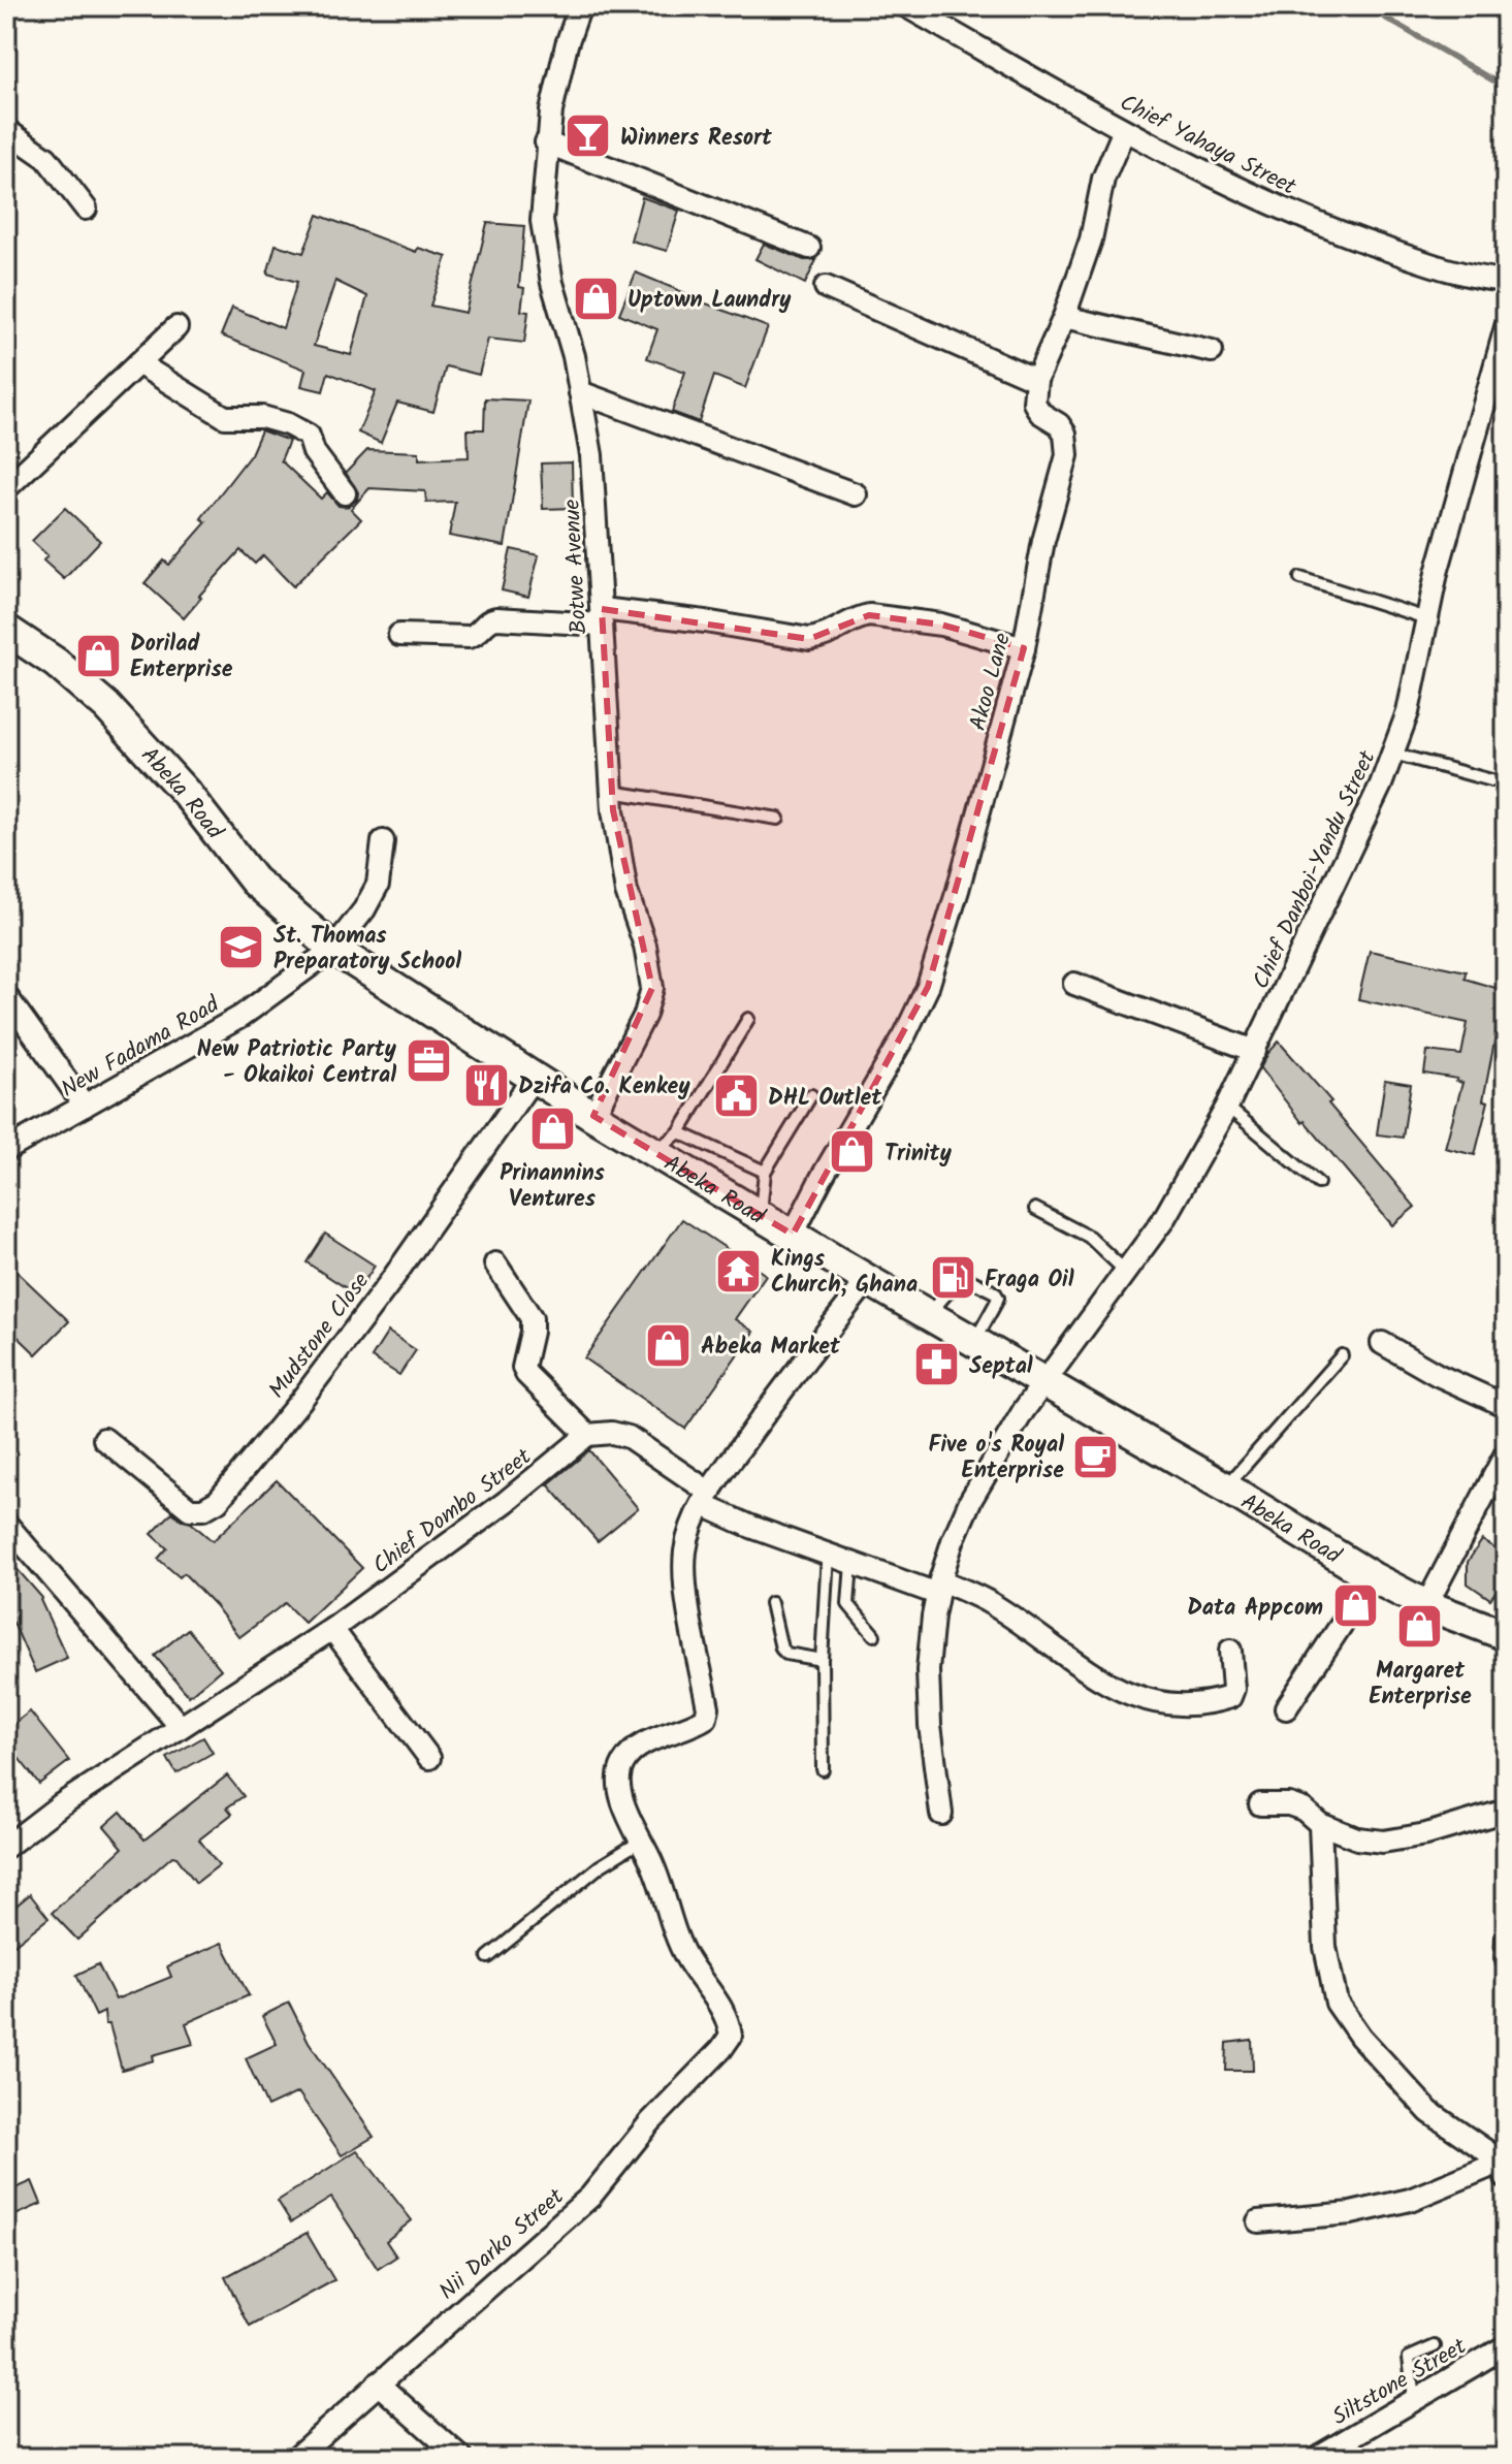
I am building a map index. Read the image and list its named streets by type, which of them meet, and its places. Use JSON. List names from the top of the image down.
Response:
{
  "streets": {
    "street": [
      "Chief Yahaya Street",
      "Botwe Avenue",
      "Akoo Lane",
      "Abeka Road",
      "Chief Danboi-Yandu Street",
      "New Fadama Road",
      "Mudstone Close",
      "Chief Dombo Street",
      "Nii Darko Street",
      "Siltstone Street"
    ]
  },
  "crossings": [
    ["Botwe Avenue", "Abeka Road"],
    ["Akoo Lane", "Abeka Road"],
    ["Abeka Road", "Chief Danboi-Yandu Street"],
    ["Abeka Road", "New Fadama Road"],
    ["Abeka Road", "Mudstone Close"]
  ],
  "places": {
    "bar": ["Winners Resort"],
    "shop": [
      "Uptown Laundry",
      "Dorilad Enterprise",
      "Prinannins Ventures",
      "Trinity",
      "Abeka Market",
      "Data Appcom",
      "Margaret Enterprise"
    ],
    "school or university": ["St. Thomas Preparatory School"],
    "office": ["New Patriotic Party - Okaikoi Central"],
    "restaurant": ["Dzifa Co. Kenkey"],
    "public building": ["DHL Outlet"],
    "temple": ["Kings Church, Ghana"],
    "fuel station": ["Fraga Oil"],
    "pharmacy": ["Septal"],
    "cafe": ["Five o's Royal Enterprise"]
  }
}
